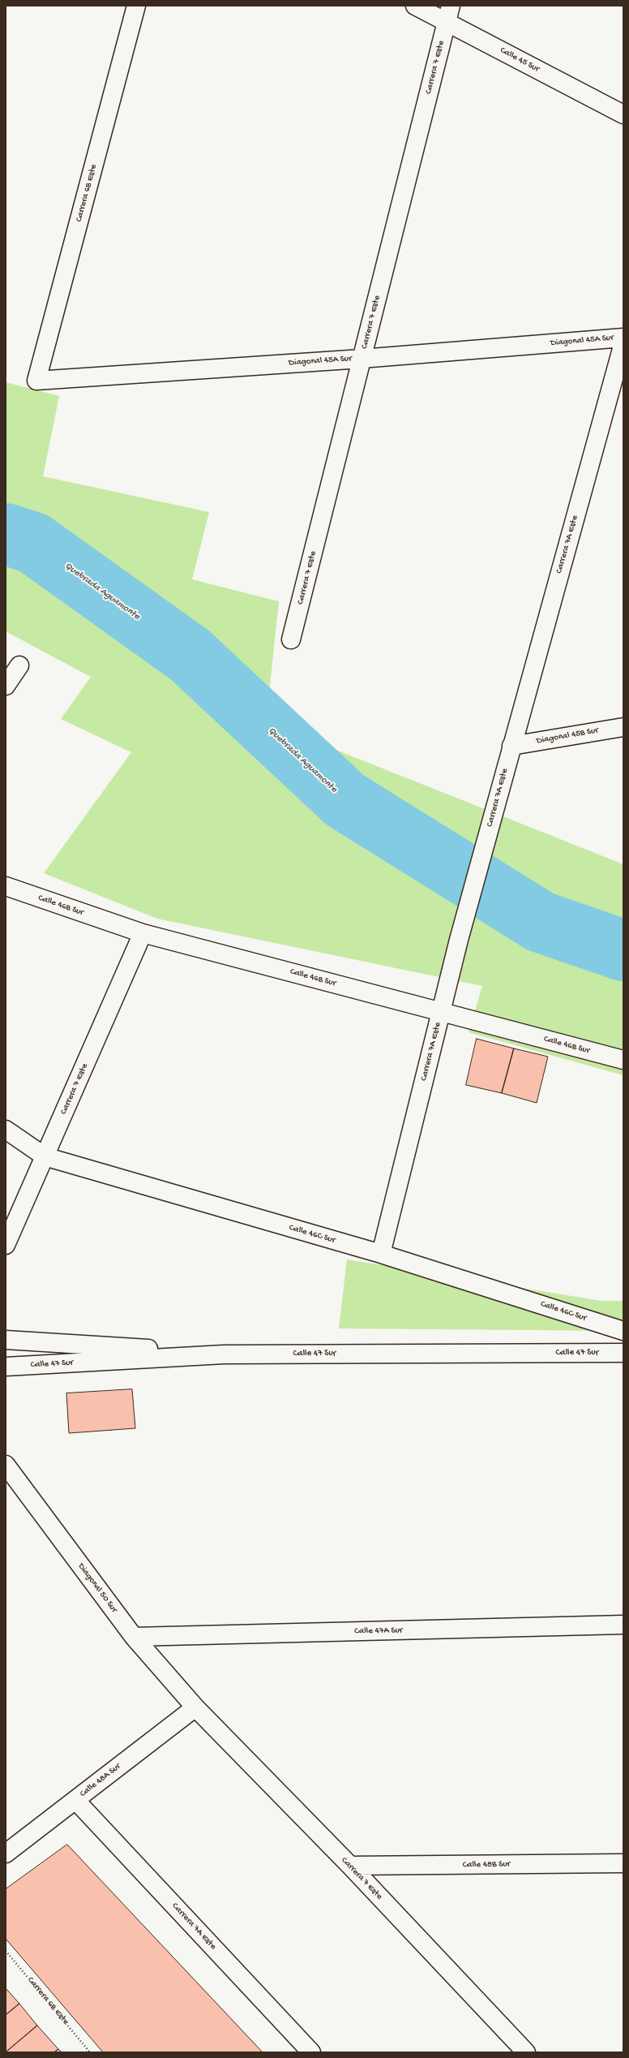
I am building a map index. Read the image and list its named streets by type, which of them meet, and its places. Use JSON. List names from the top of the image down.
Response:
{
  "streets": {
    "street": [
      "Calle 45 Sur",
      "Carrera 7 Este",
      "Carrera 6B Este",
      "Diagonal 45A Sur",
      "Carrera 7A Este",
      "Diagonal 45B Sur",
      "Calle 46B Sur",
      "Calle 46C Sur",
      "Calle 47 Sur",
      "Diagonal 50 Sur",
      "Calle 47A Sur",
      "Calle 48A Sur",
      "Calle 48B Sur"
    ]
  },
  "crossings": [
    ["Calle 45 Sur", "Carrera 7 Este"],
    ["Carrera 7 Este", "Diagonal 45A Sur"],
    ["Carrera 7 Este", "Calle 46B Sur"],
    ["Carrera 7 Este", "Calle 46C Sur"],
    ["Carrera 7 Este", "Diagonal 50 Sur"],
    ["Carrera 7 Este", "Calle 48A Sur"],
    ["Carrera 7 Este", "Calle 48B Sur"],
    ["Carrera 6B Este", "Diagonal 45A Sur"],
    ["Carrera 7A Este", "Diagonal 45B Sur"],
    ["Carrera 7A Este", "Calle 46B Sur"],
    ["Carrera 7A Este", "Calle 46C Sur"],
    ["Carrera 7A Este", "Calle 48A Sur"],
    ["Diagonal 50 Sur", "Calle 47A Sur"],
    ["Diagonal 50 Sur", "Calle 48A Sur"]
  ],
  "water": ["Quebrada Aguamonte"]
}
